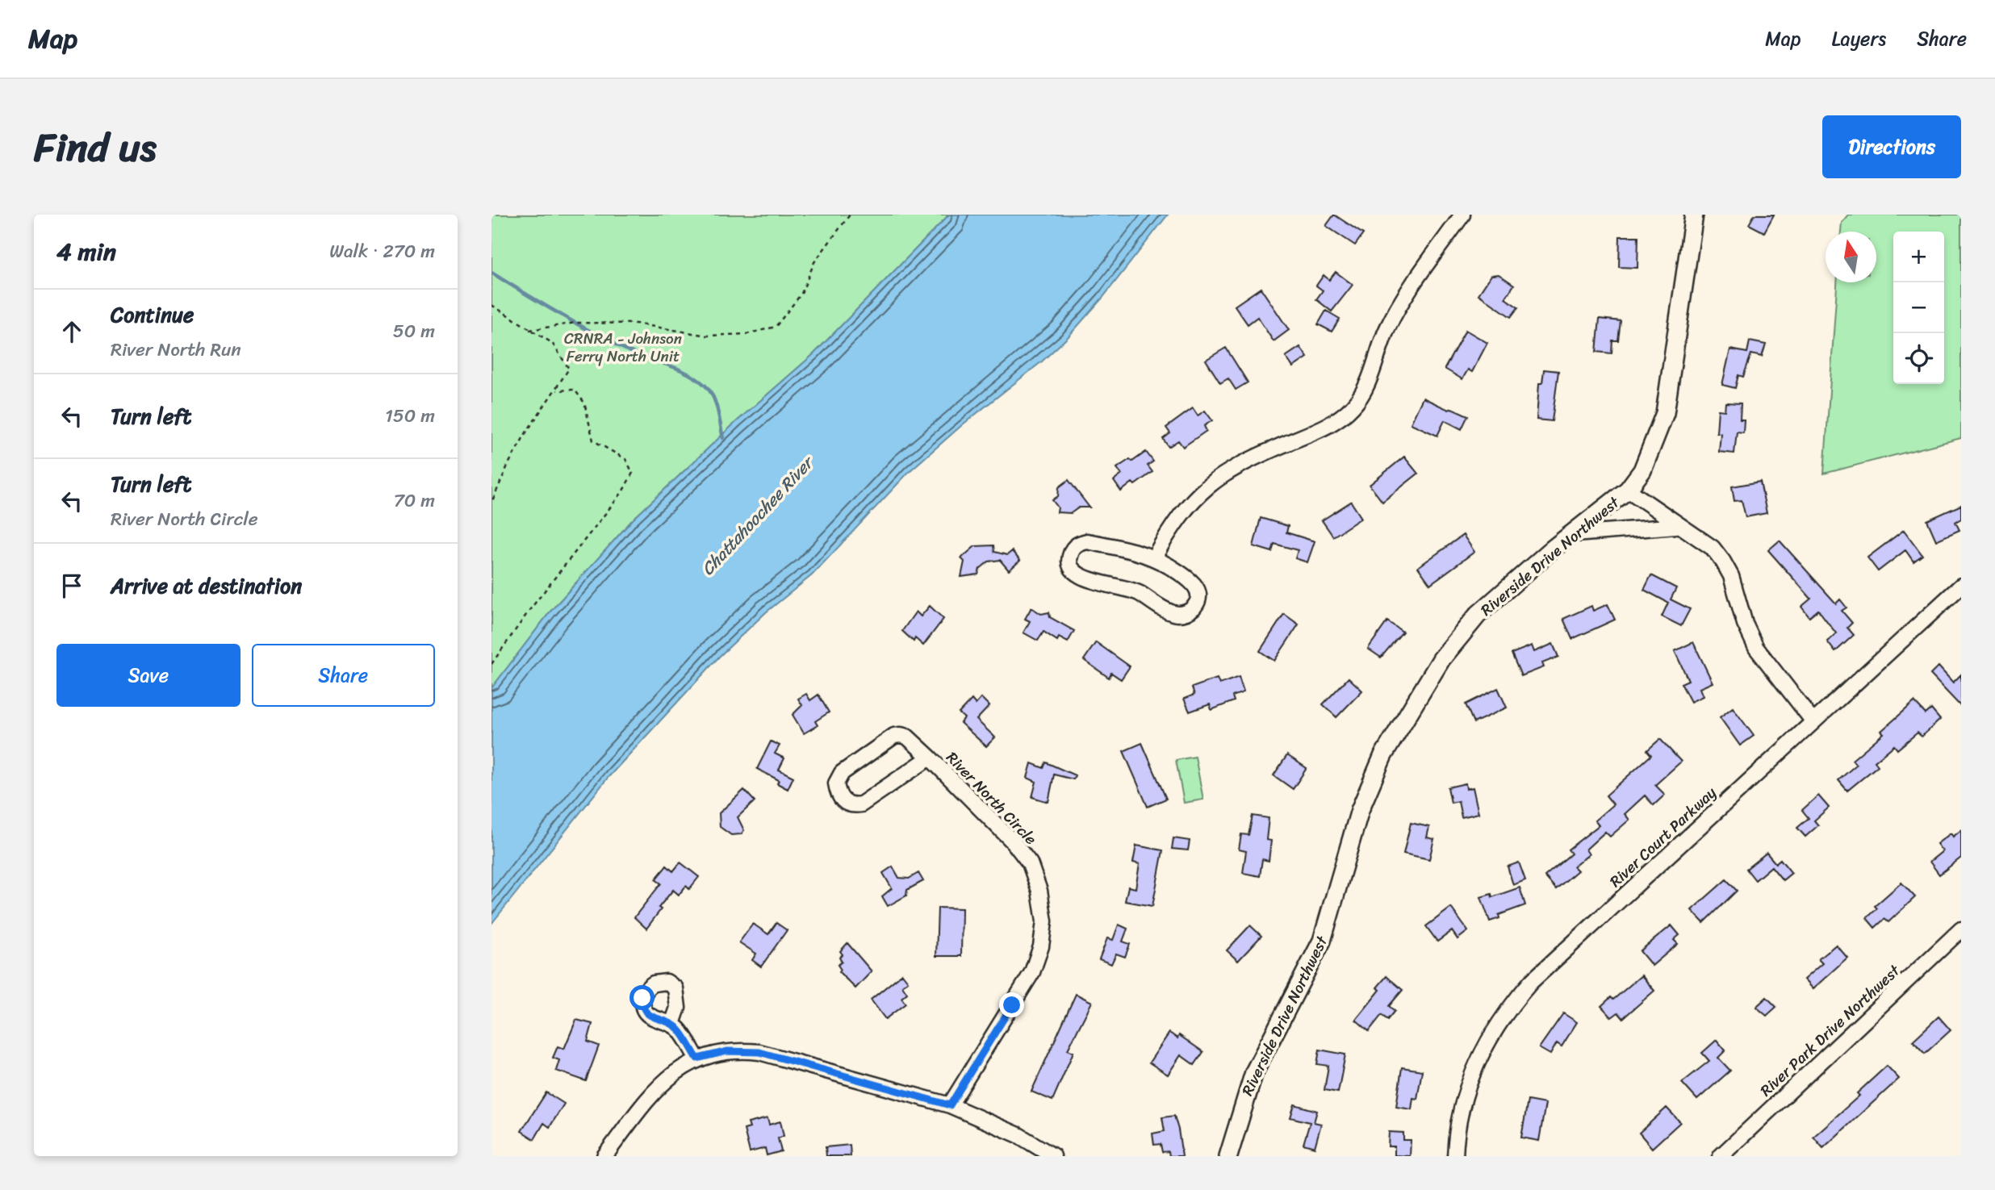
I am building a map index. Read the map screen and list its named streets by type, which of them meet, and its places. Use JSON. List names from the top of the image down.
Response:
{
  "streets": {
    "street": [
      "Riverside Drive Northwest",
      "River North Circle",
      "River Court Parkway",
      "River Park Drive Northwest"
    ]
  },
  "water": ["Chattahoochee River"],
  "parks": ["CRNRA - Johnson Ferry North Unit"],
  "north": "top",
  "page": {
    "header": "Map",
    "nav": ["Map", "Layers", "Share"],
    "title": "Find us",
    "buttons": [
      "Directions",
      ["Save", "Share"]
    ],
    "heading": ["4 min", "Walk · 270 m"],
    "map_buttons": ["+", "−"],
    "list": [
      ["Continue", "River North Run", "50 m"],
      ["Turn left", "150 m"],
      ["Turn left", "River North Circle", "70 m"],
      "Arrive at destination"
    ]
  }
}
